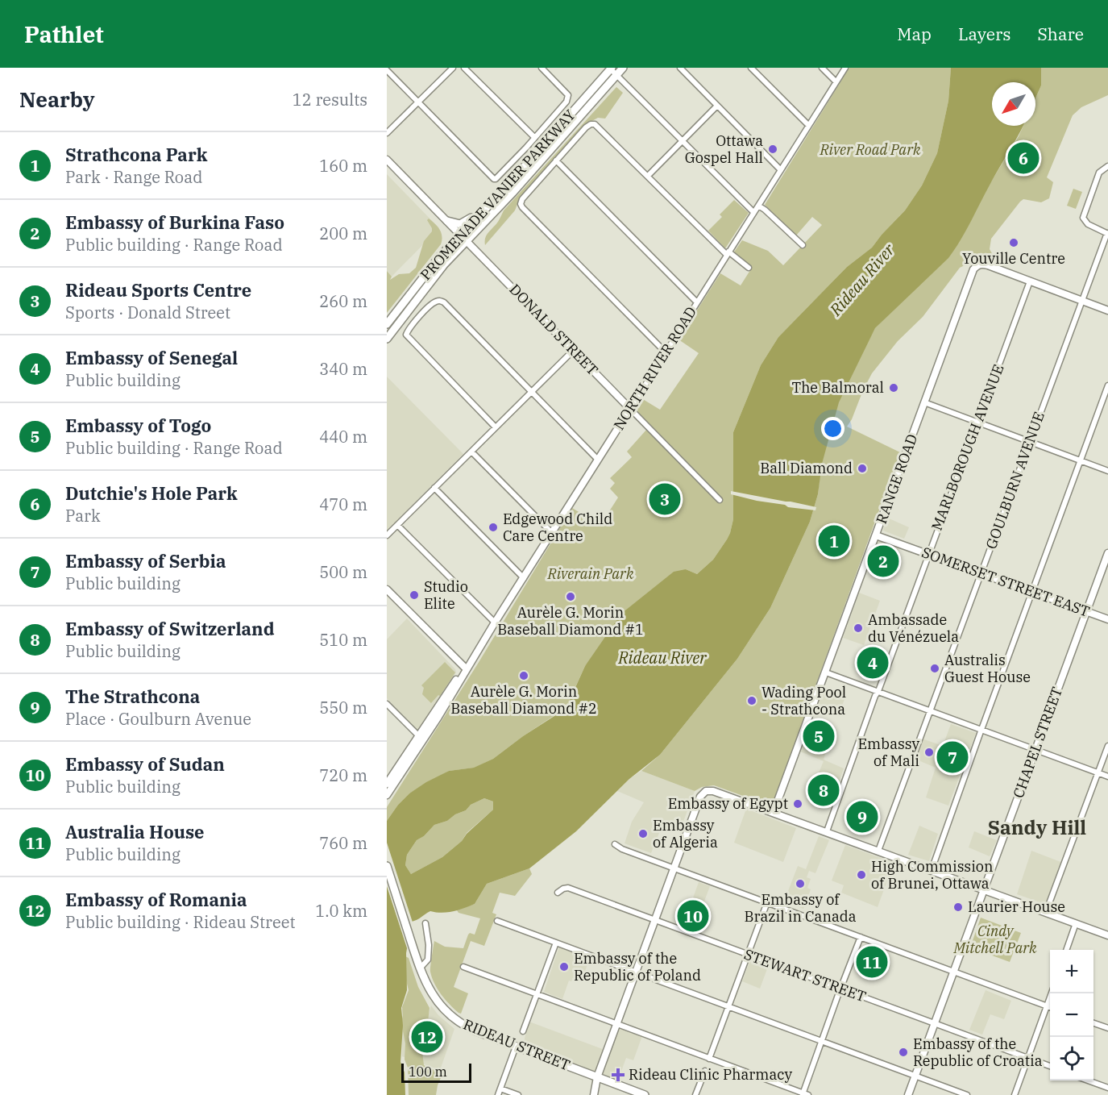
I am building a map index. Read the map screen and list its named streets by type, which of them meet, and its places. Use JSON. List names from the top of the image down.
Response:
{
  "streets": {
    "main road": ["PROMENADE VANIER PARKWAY", "RIDEAU STREET"],
    "street": [
      "DONALD STREET",
      "NORTH RIVER ROAD",
      "MARLBOROUGH AVENUE",
      "RANGE ROAD",
      "GOULBURN AVENUE",
      "SOMERSET STREET EAST",
      "CHAPEL STREET",
      "STEWART STREET"
    ]
  },
  "crossings": [
    ["PROMENADE VANIER PARKWAY", "DONALD STREET"],
    ["DONALD STREET", "NORTH RIVER ROAD"],
    ["MARLBOROUGH AVENUE", "RANGE ROAD"],
    ["MARLBOROUGH AVENUE", "SOMERSET STREET EAST"],
    ["RANGE ROAD", "SOMERSET STREET EAST"],
    ["GOULBURN AVENUE", "SOMERSET STREET EAST"],
    ["SOMERSET STREET EAST", "CHAPEL STREET"],
    ["CHAPEL STREET", "STEWART STREET"]
  ],
  "districts": ["Sandy Hill"],
  "water": ["Rideau River"],
  "parks": ["River Road Park", "Riverain Park", "Cindy Mitchell Park"],
  "places": {
    "other": [
      "Ottawa Gospel Hall",
      "Youville Centre",
      "The Balmoral",
      "Ball Diamond",
      "Edgewood Child Care Centre",
      "Studio Elite",
      "Aurèle G. Morin Baseball Diamond #1",
      "Ambassade du Vénézuela",
      "Australis Guest House",
      "Aurèle G. Morin Baseball Diamond #2",
      "Wading Pool - Strathcona",
      "Embassy of Mali",
      "Embassy of Egypt",
      "Embassy of Algeria",
      "High Commission of Brunei, Ottawa",
      "Embassy of Brazil in Canada",
      "Laurier House",
      "Embassy of the Republic of Poland",
      "Embassy of the Republic of Croatia"
    ],
    "health": ["Rideau Clinic Pharmacy"]
  },
  "scale_bar": "100 m",
  "north": "bottom left",
  "page": {
    "header": "Pathlet",
    "nav": ["Map", "Layers", "Share"],
    "heading": ["Nearby", "12 results"],
    "list": [
      {
        "mark": "1",
        "name": "Strathcona Park",
        "note": "Park · Range Road",
        "value": "160 m"
      },
      {
        "mark": "2",
        "name": "Embassy of Burkina Faso",
        "note": "Public building · Range Road",
        "value": "200 m"
      },
      {
        "mark": "3",
        "name": "Rideau Sports Centre",
        "note": "Sports · Donald Street",
        "value": "260 m"
      },
      {
        "mark": "4",
        "name": "Embassy of Senegal",
        "note": "Public building",
        "value": "340 m"
      },
      {
        "mark": "5",
        "name": "Embassy of Togo",
        "note": "Public building · Range Road",
        "value": "440 m"
      },
      {
        "mark": "6",
        "name": "Dutchie's Hole Park",
        "note": "Park",
        "value": "470 m"
      },
      {
        "mark": "7",
        "name": "Embassy of Serbia",
        "note": "Public building",
        "value": "500 m"
      },
      {
        "mark": "8",
        "name": "Embassy of Switzerland",
        "note": "Public building",
        "value": "510 m"
      },
      {
        "mark": "9",
        "name": "The Strathcona",
        "note": "Place · Goulburn Avenue",
        "value": "550 m"
      },
      {
        "mark": "10",
        "name": "Embassy of Sudan",
        "note": "Public building",
        "value": "720 m"
      },
      {
        "mark": "11",
        "name": "Australia House",
        "note": "Public building",
        "value": "760 m"
      },
      {
        "mark": "12",
        "name": "Embassy of Romania",
        "note": "Public building · Rideau Street",
        "value": "1.0 km"
      }
    ],
    "pins": [
      "6",
      "3",
      "1",
      "2",
      "4",
      "5",
      "7",
      "8",
      "9",
      "10",
      "11",
      "12"
    ],
    "map_buttons": ["+", "−"],
    "scale": "100 m"
  }
}
